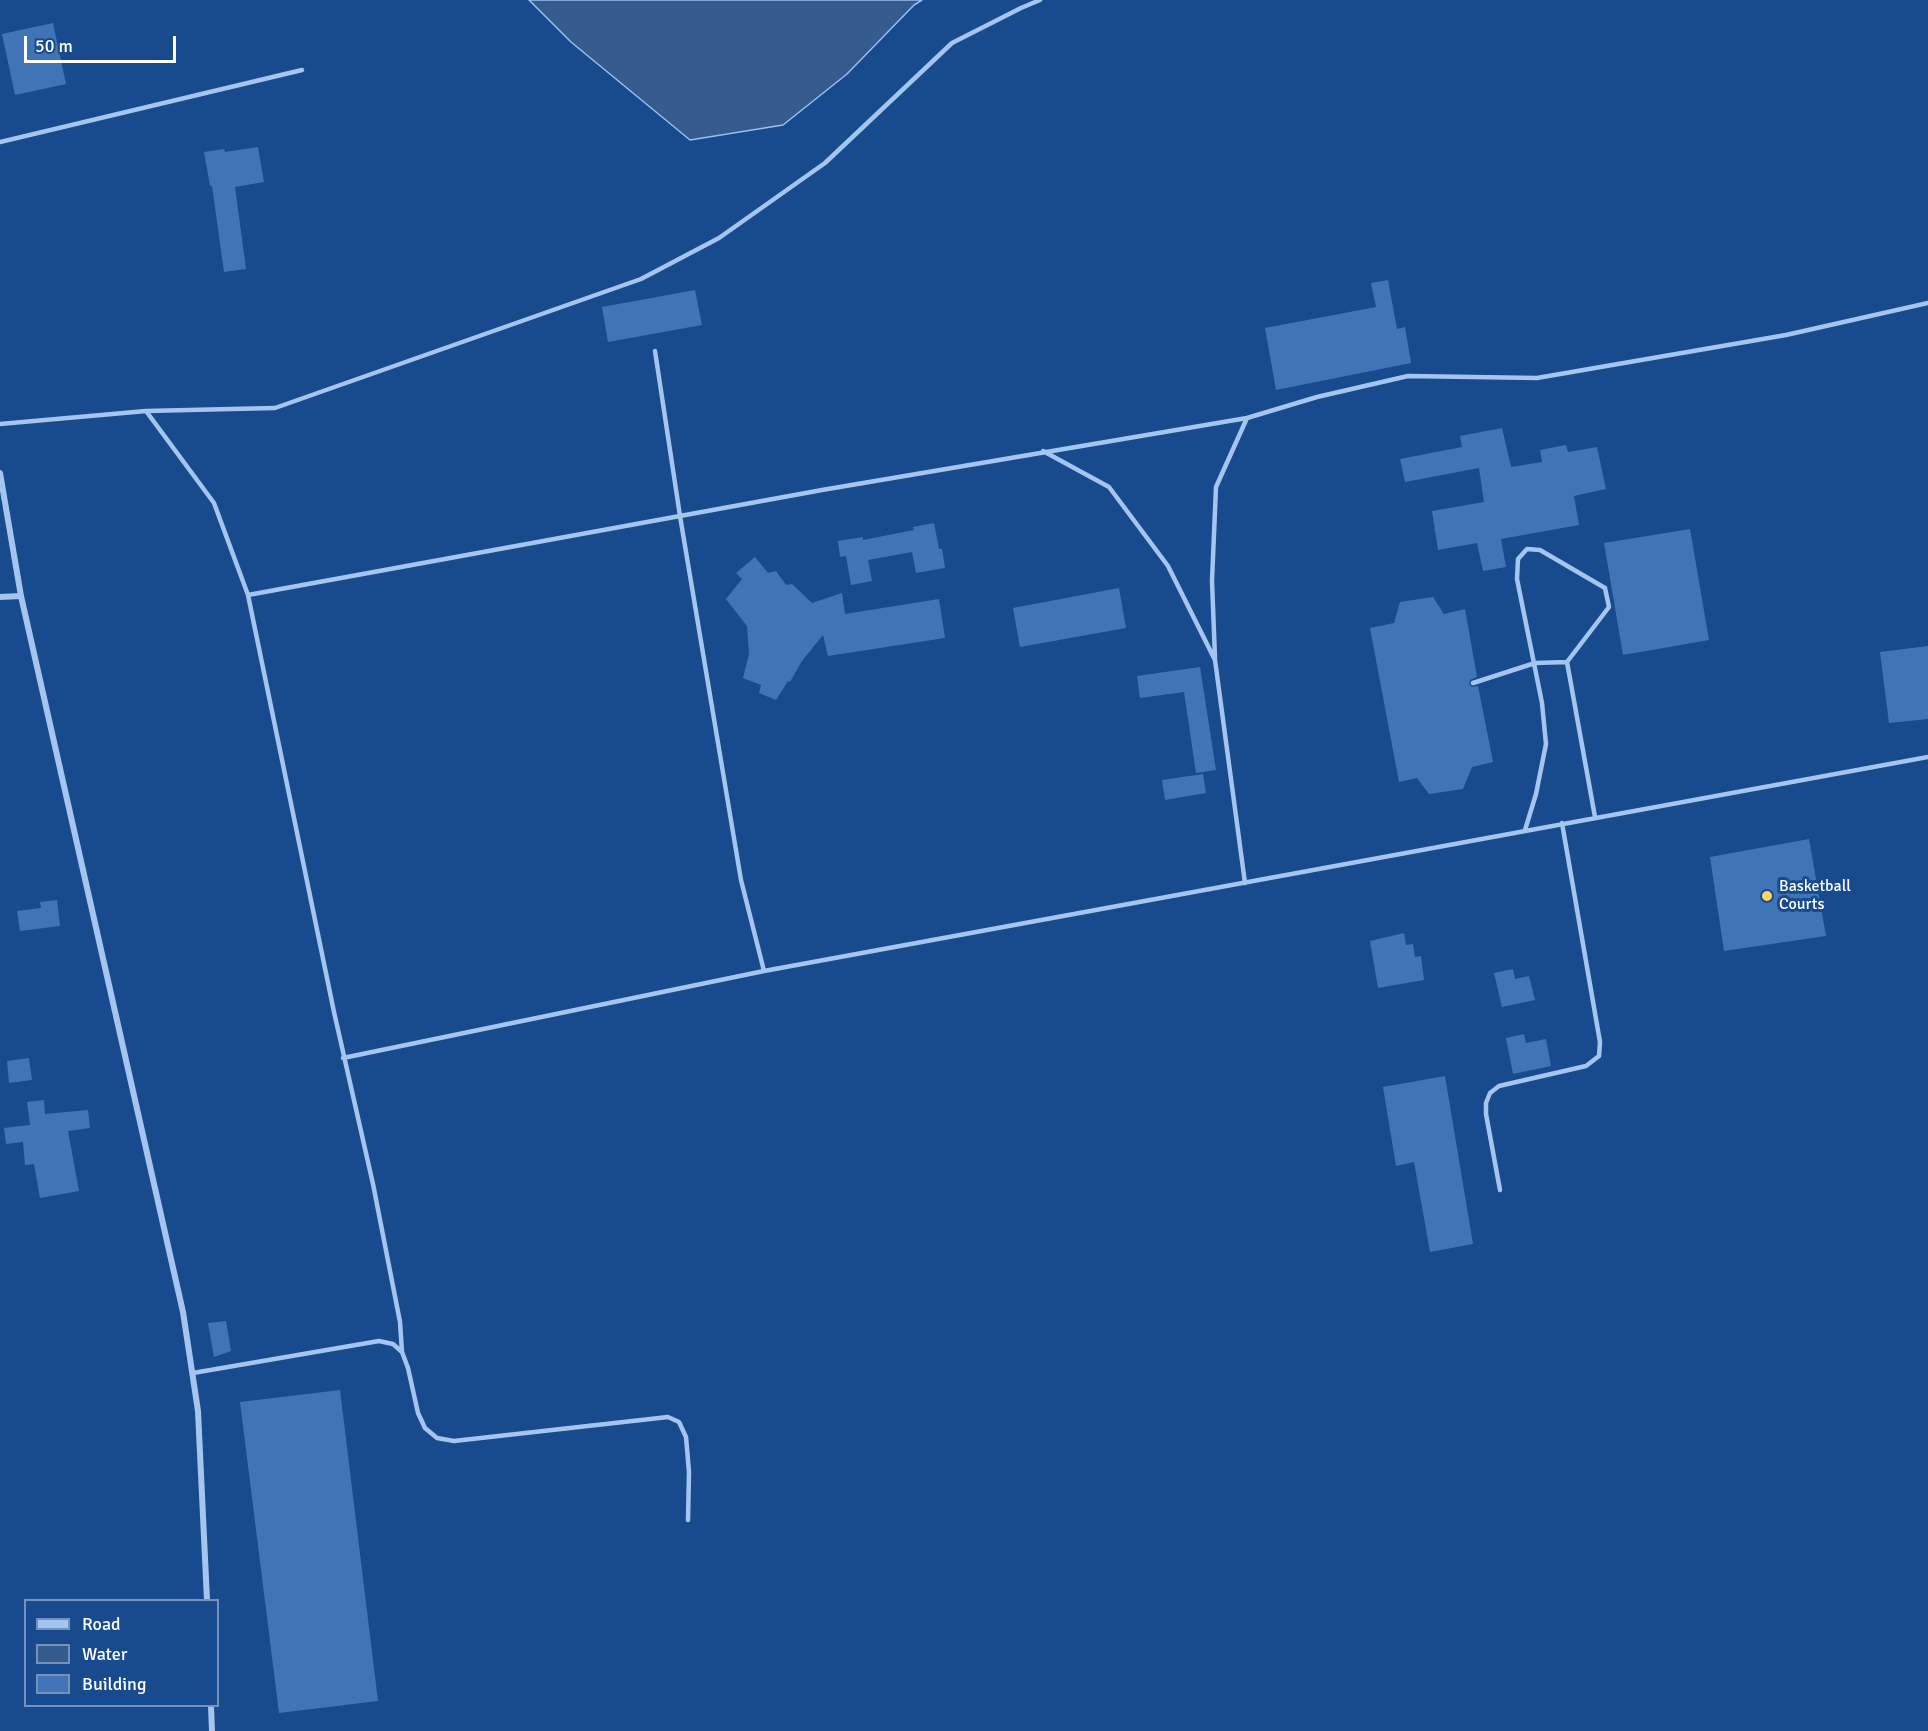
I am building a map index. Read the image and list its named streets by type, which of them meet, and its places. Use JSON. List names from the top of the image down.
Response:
{
  "places": ["Basketball Courts"],
  "legend": ["Road", "Water", "Building"],
  "scale_bar": "50 m"
}
